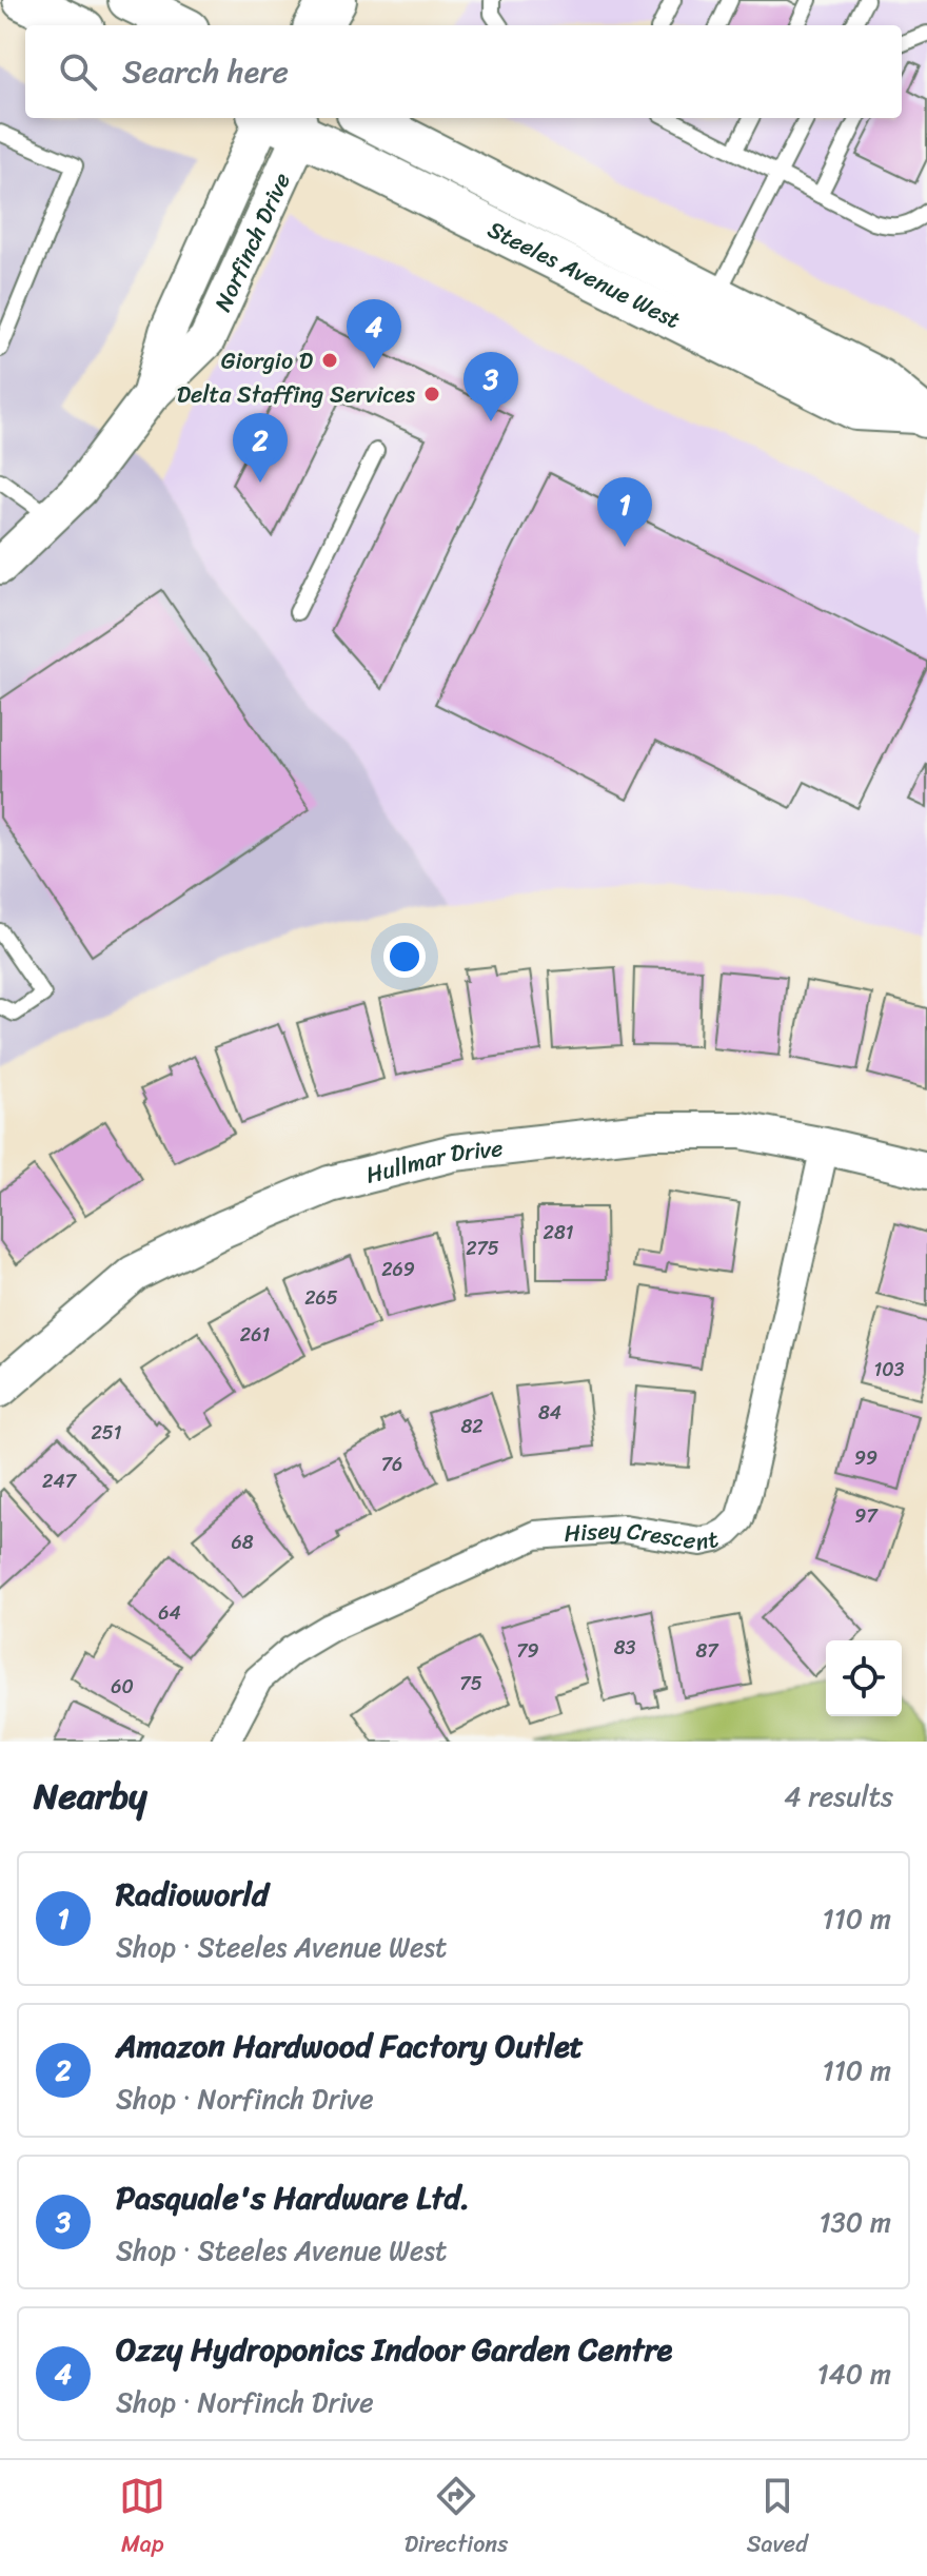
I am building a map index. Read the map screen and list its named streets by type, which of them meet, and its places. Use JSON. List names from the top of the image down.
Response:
{
  "streets": {
    "main road": ["Steeles Avenue West"],
    "street": ["Norfinch Drive", "Hullmar Drive", "Hisey Crescent"]
  },
  "crossings": [
    ["Norfinch Drive", "Steeles Avenue West"],
    ["Hullmar Drive", "Hisey Crescent"]
  ],
  "places": ["Giorgio D", "Delta Staffing Services"],
  "house_numbers": [
    "281",
    "275",
    "269",
    "265",
    "261",
    "103",
    "84",
    "82",
    "251",
    "99",
    "76",
    "247",
    "97",
    "68",
    "64",
    "83",
    "79",
    "87",
    "75",
    "60"
  ],
  "page": {
    "search": "Search here",
    "pins": [
      "4",
      "3",
      "2",
      "1"
    ],
    "heading": ["Nearby", "4 results"],
    "list": [
      {
        "mark": "1",
        "name": "Radioworld",
        "note": "Shop · Steeles Avenue West",
        "value": "110 m"
      },
      {
        "mark": "2",
        "name": "Amazon Hardwood Factory Outlet",
        "note": "Shop · Norfinch Drive",
        "value": "110 m"
      },
      {
        "mark": "3",
        "name": "Pasquale's Hardware Ltd.",
        "note": "Shop · Steeles Avenue West",
        "value": "130 m"
      },
      {
        "mark": "4",
        "name": "Ozzy Hydroponics Indoor Garden Centre",
        "note": "Shop · Norfinch Drive",
        "value": "140 m"
      }
    ],
    "nav": ["Map", "Directions", "Saved"]
  }
}
